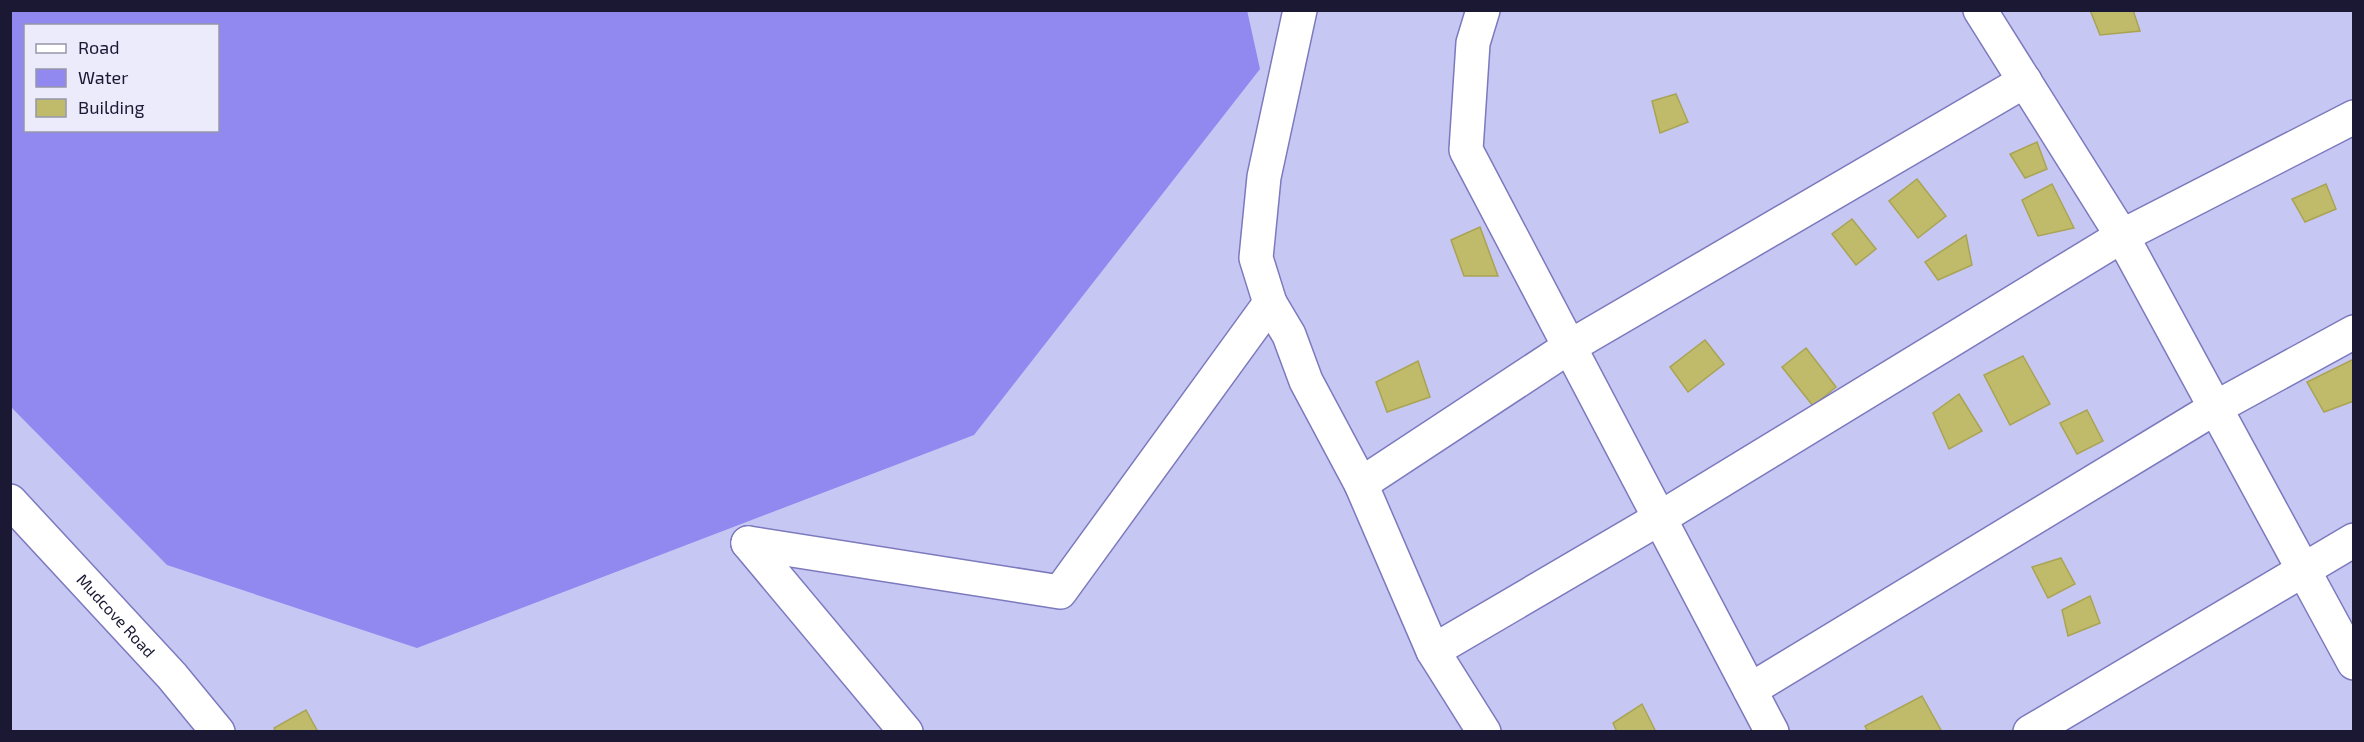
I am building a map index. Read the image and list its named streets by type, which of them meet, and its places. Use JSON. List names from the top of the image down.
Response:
{
  "streets": {
    "street": ["Mudcove Road"]
  },
  "legend": ["Road", "Water", "Building"]
}
